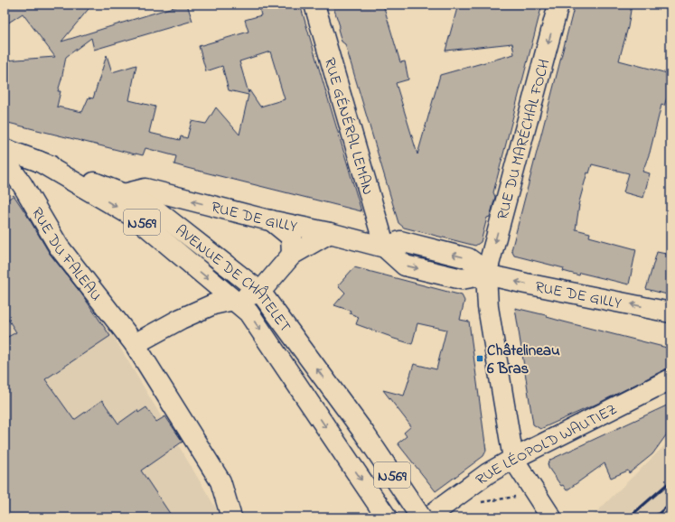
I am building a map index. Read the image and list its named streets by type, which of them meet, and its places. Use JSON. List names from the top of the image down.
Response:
{
  "streets": {
    "street": [
      "RUE GÉNÉRAL LEMAN",
      "RUE DU MARÉCHAL FOCH",
      "RUE DE GILLY",
      "N569",
      "RUE DU FALEAU",
      "AVENUE DE CHÂTELET",
      "RUE LÉOPOLD WAUTIEZ"
    ]
  },
  "crossings": [
    ["RUE GÉNÉRAL LEMAN", "RUE DE GILLY"],
    ["RUE DU MARÉCHAL FOCH", "RUE DE GILLY"],
    ["RUE DU MARÉCHAL FOCH", "RUE LÉOPOLD WAUTIEZ"],
    ["RUE DE GILLY", "AVENUE DE CHÂTELET"],
    ["N569", "AVENUE DE CHÂTELET"]
  ],
  "one_way": ["RUE DU MARÉCHAL FOCH", "RUE DE GILLY"],
  "places": {
    "transit": ["Châtelineau 6 Bras"]
  }
}
